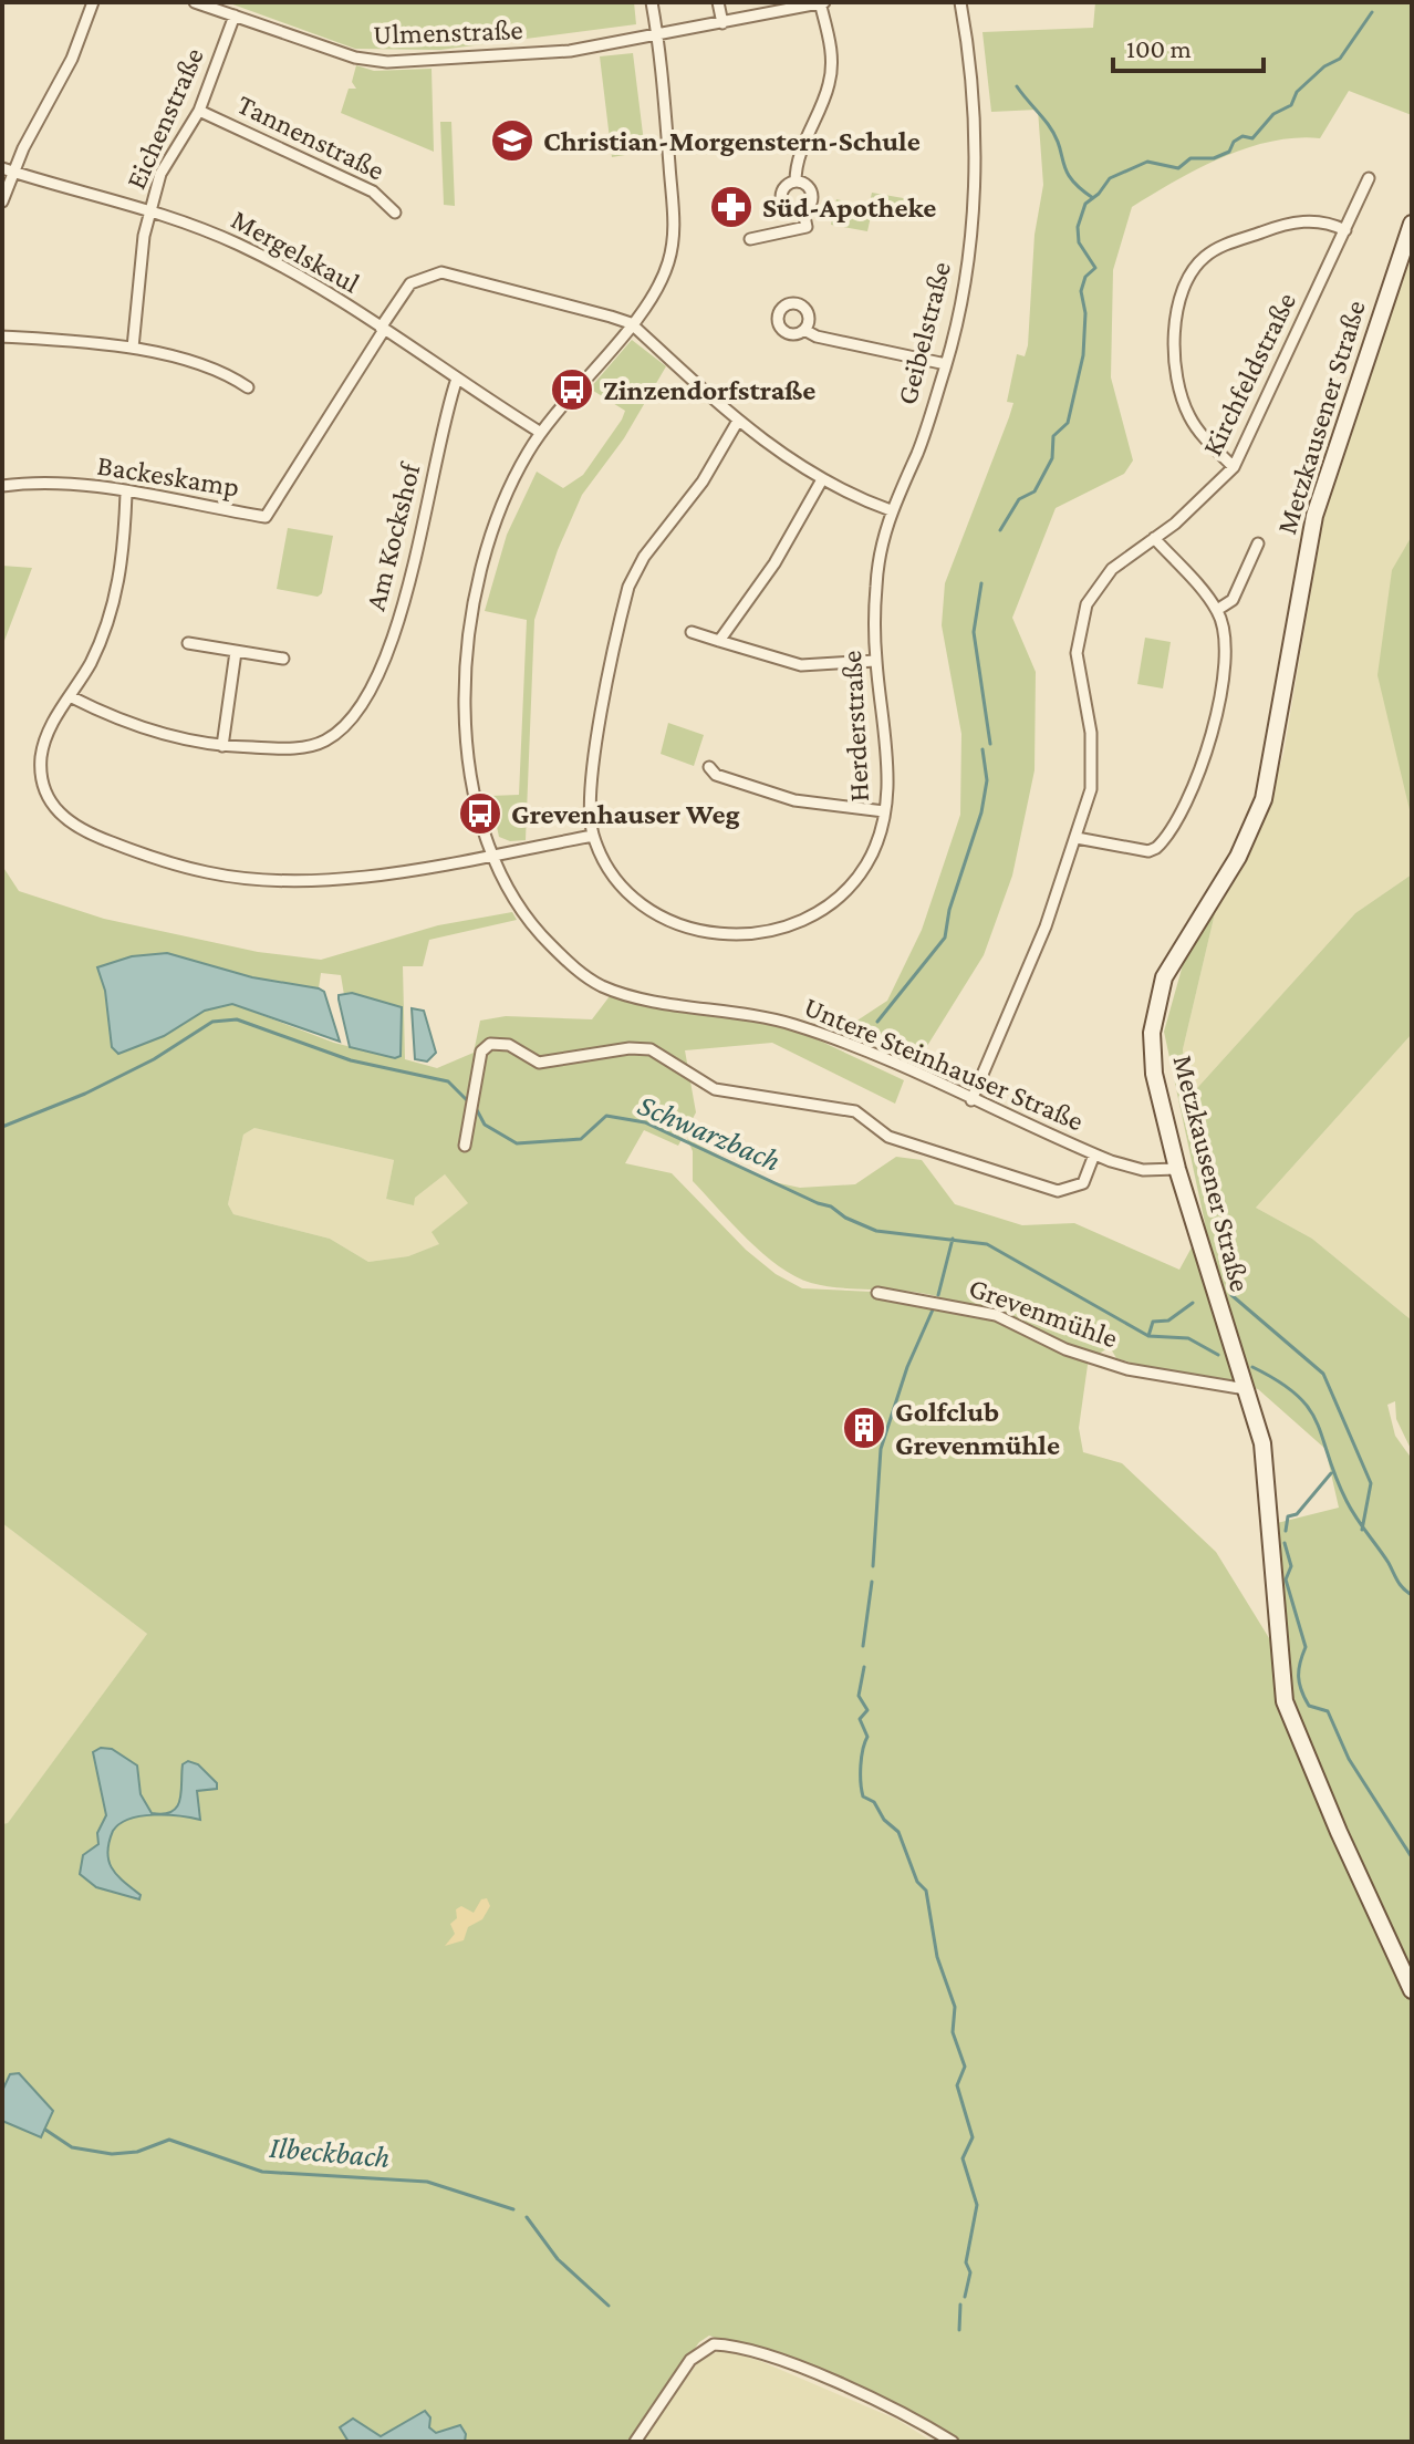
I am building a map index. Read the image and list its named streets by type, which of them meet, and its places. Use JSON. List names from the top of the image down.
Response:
{
  "streets": {
    "main road": ["Metzkausener Straße"],
    "street": [
      "Ulmenstraße",
      "Eichenstraße",
      "Tannenstraße",
      "Mergelskaul",
      "Geibelstraße",
      "Kirchfeldstraße",
      "Backeskamp",
      "Am Kockshof",
      "Herderstraße",
      "Untere Steinhauser Straße",
      "Grevenmühle"
    ]
  },
  "crossings": [
    ["Ulmenstraße", "Eichenstraße"],
    ["Ulmenstraße", "Untere Steinhauser Straße"],
    ["Eichenstraße", "Tannenstraße"],
    ["Eichenstraße", "Mergelskaul"],
    ["Mergelskaul", "Backeskamp"],
    ["Mergelskaul", "Am Kockshof"],
    ["Mergelskaul", "Untere Steinhauser Straße"],
    ["Geibelstraße", "Herderstraße"],
    ["Kirchfeldstraße", "Untere Steinhauser Straße"],
    ["Metzkausener Straße", "Untere Steinhauser Straße"],
    ["Metzkausener Straße", "Grevenmühle"]
  ],
  "water": ["Schwarzbach", "Ilbeckbach"],
  "places": {
    "school or university": ["Christian-Morgenstern-Schule"],
    "pharmacy": ["Süd-Apotheke"],
    "bus stop": ["Zinzendorfstraße", "Grevenhauser Weg"],
    "building": ["Golfclub Grevenmühle"]
  },
  "scale_bar": "100 m"
}
